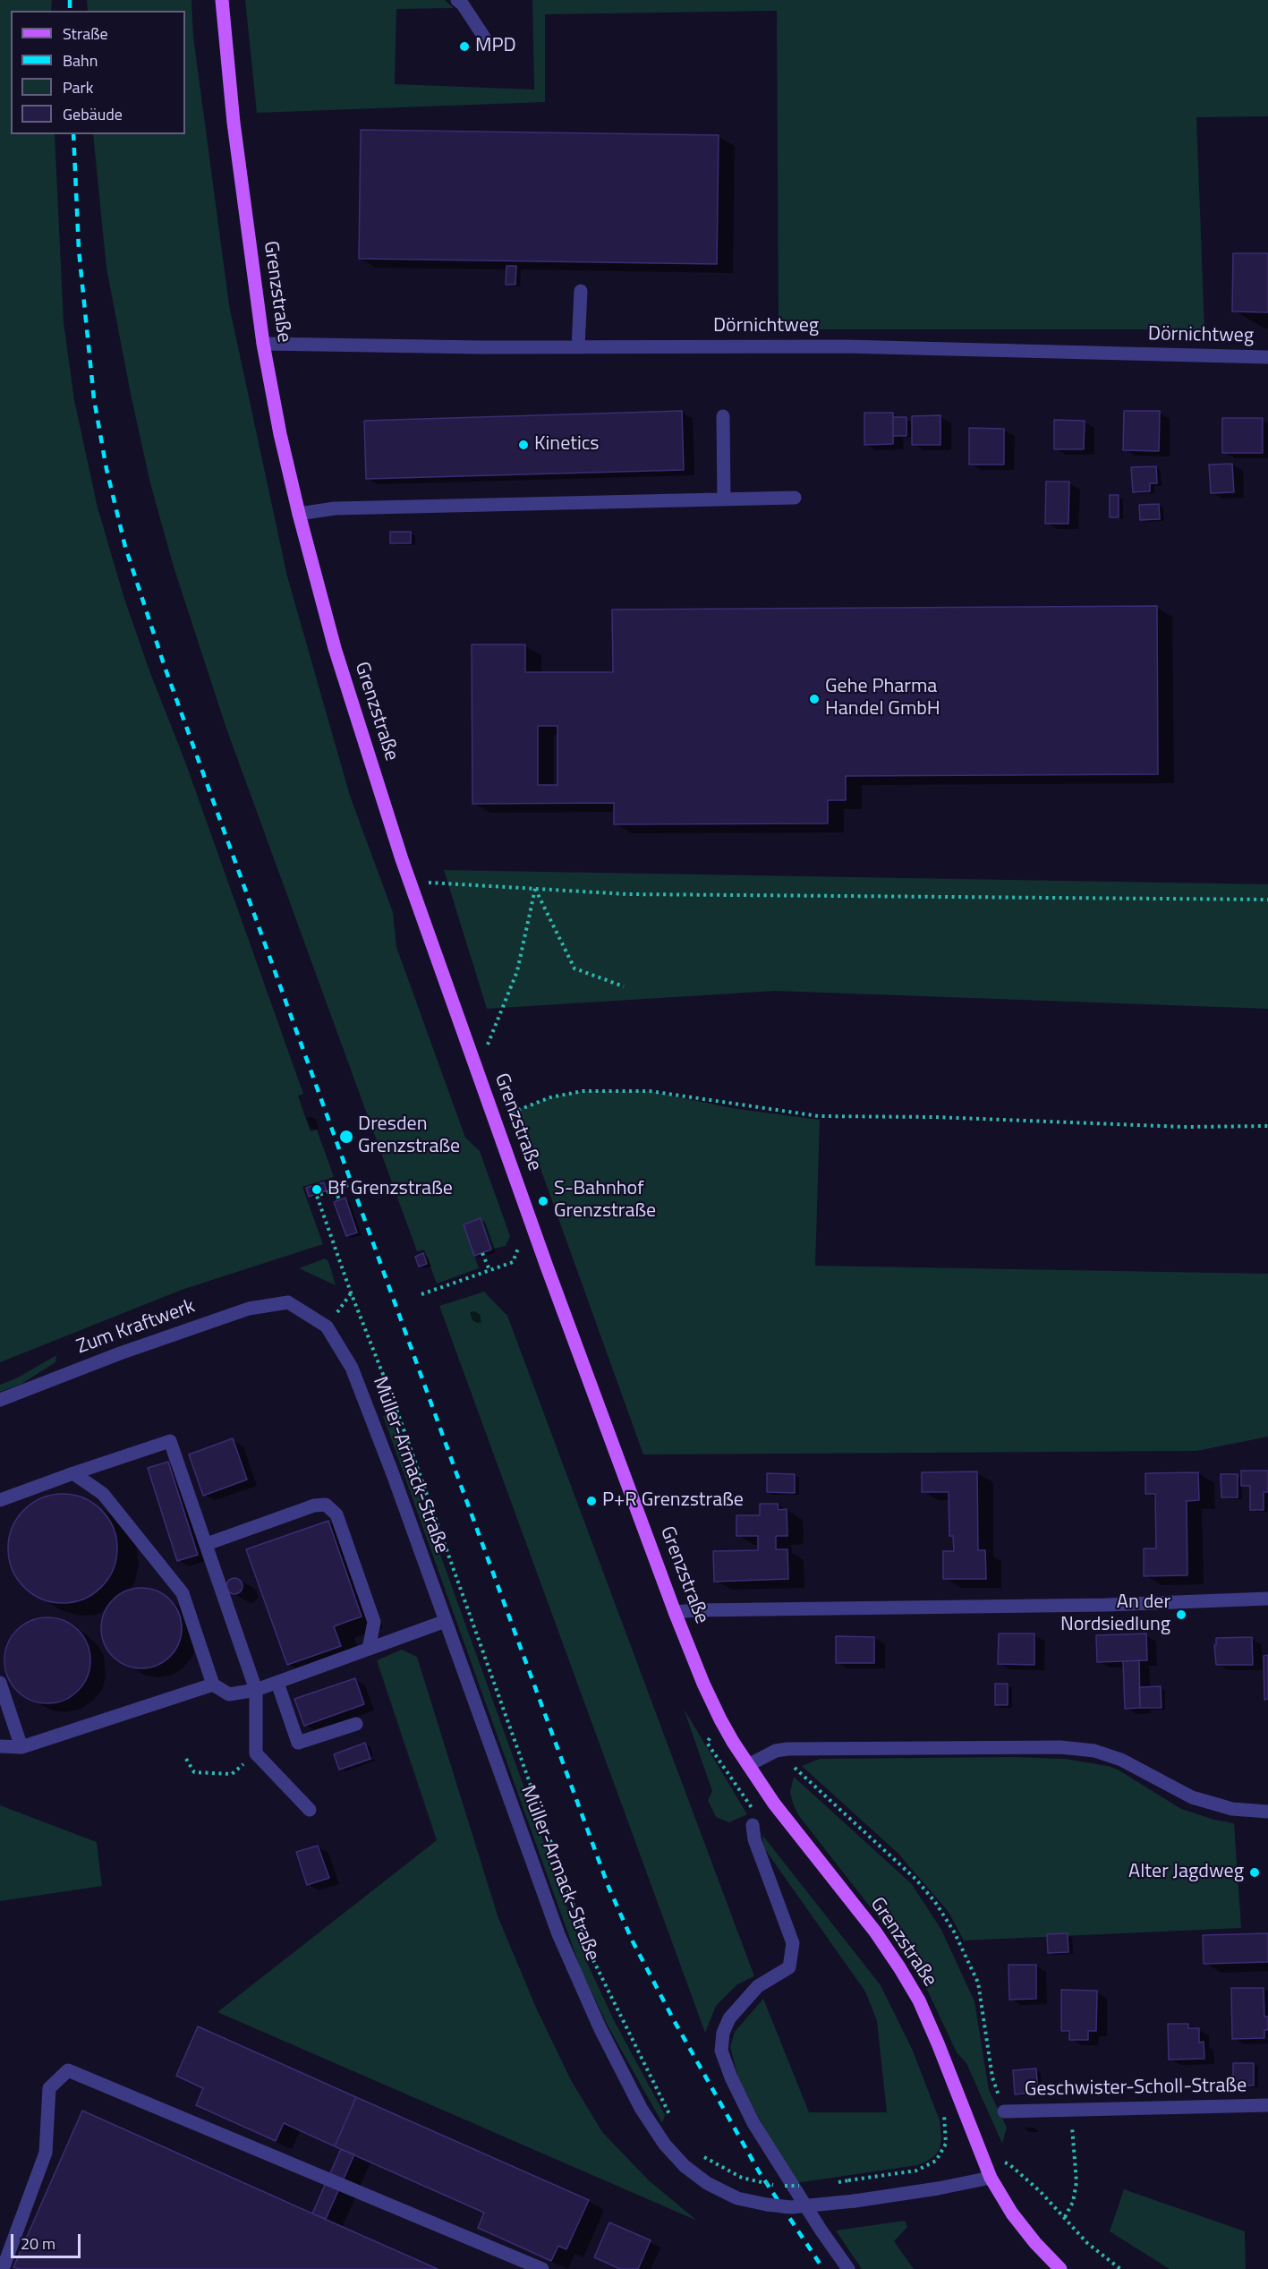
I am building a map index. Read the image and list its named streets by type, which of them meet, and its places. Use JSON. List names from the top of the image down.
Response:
{
  "streets": {
    "main road": ["Grenzstraße"],
    "street": [
      "Dörnichtweg",
      "Zum Kraftwerk",
      "Müller-Armack-Straße",
      "Geschwister-Scholl-Straße"
    ]
  },
  "crossings": [
    ["Grenzstraße", "Dörnichtweg"],
    ["Grenzstraße", "Müller-Armack-Straße"],
    ["Zum Kraftwerk", "Müller-Armack-Straße"]
  ],
  "places": [
    "MPD",
    "Kinetics",
    "Gehe Pharma Handel GmbH",
    "Dresden Grenzstraße",
    "Bf Grenzstraße",
    "S-Bahnhof Grenzstraße",
    "P+R Grenzstraße",
    "An der Nordsiedlung",
    "Alter Jagdweg"
  ],
  "legend": [
    "Straße",
    "Bahn",
    "Park",
    "Gebäude"
  ],
  "scale_bar": "20 m"
}
